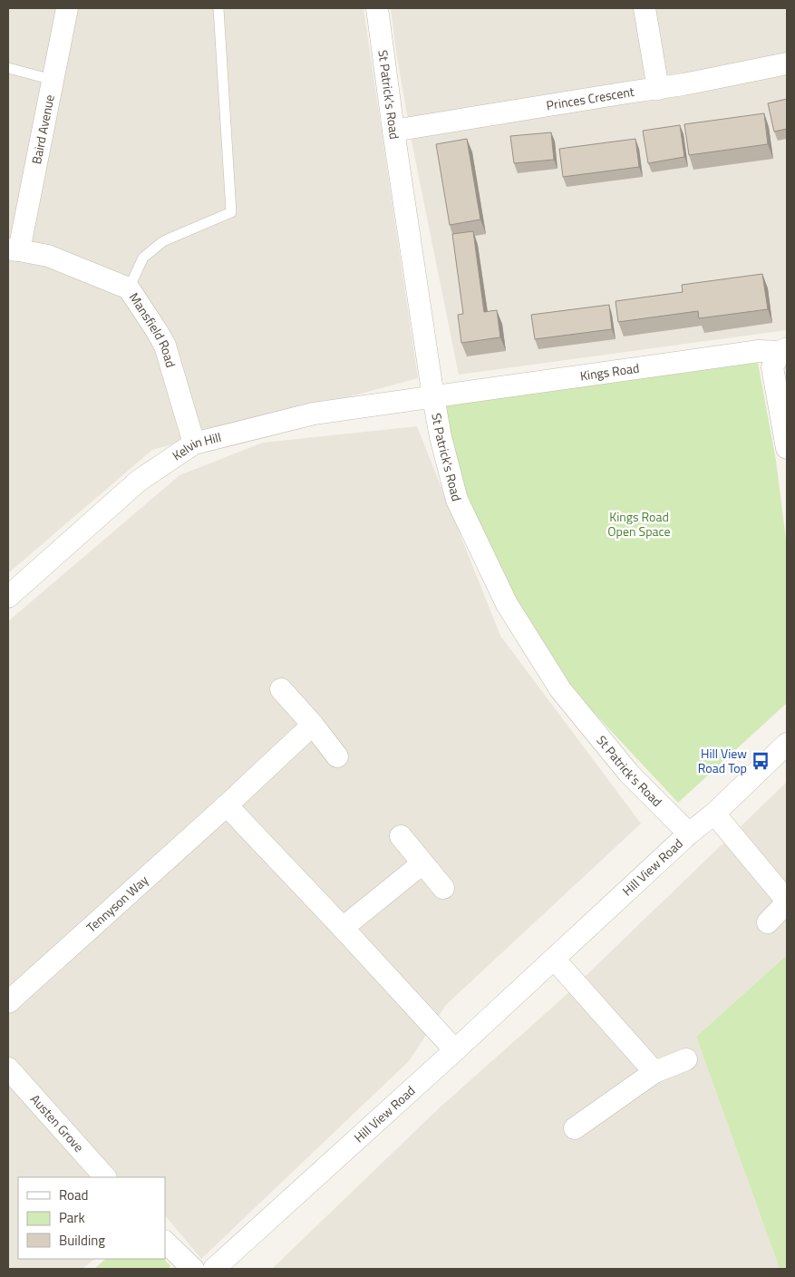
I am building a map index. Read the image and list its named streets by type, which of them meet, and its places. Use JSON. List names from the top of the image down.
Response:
{
  "streets": {
    "street": [
      "St Patrick's Road",
      "Princes Crescent",
      "Baird Avenue",
      "Mansfield Road",
      "Kings Road",
      "Kelvin Hill",
      "Hill View Road",
      "Tennyson Way",
      "Austen Grove"
    ]
  },
  "crossings": [
    ["St Patrick's Road", "Princes Crescent"],
    ["St Patrick's Road", "Kings Road"],
    ["St Patrick's Road", "Kelvin Hill"],
    ["St Patrick's Road", "Hill View Road"],
    ["Baird Avenue", "Mansfield Road"],
    ["Mansfield Road", "Kelvin Hill"],
    ["Kings Road", "Kelvin Hill"]
  ],
  "parks": ["Kings Road Open Space"],
  "places": {
    "bus stop": ["Hill View Road Top"]
  },
  "legend": ["Road", "Park", "Building"]
}
